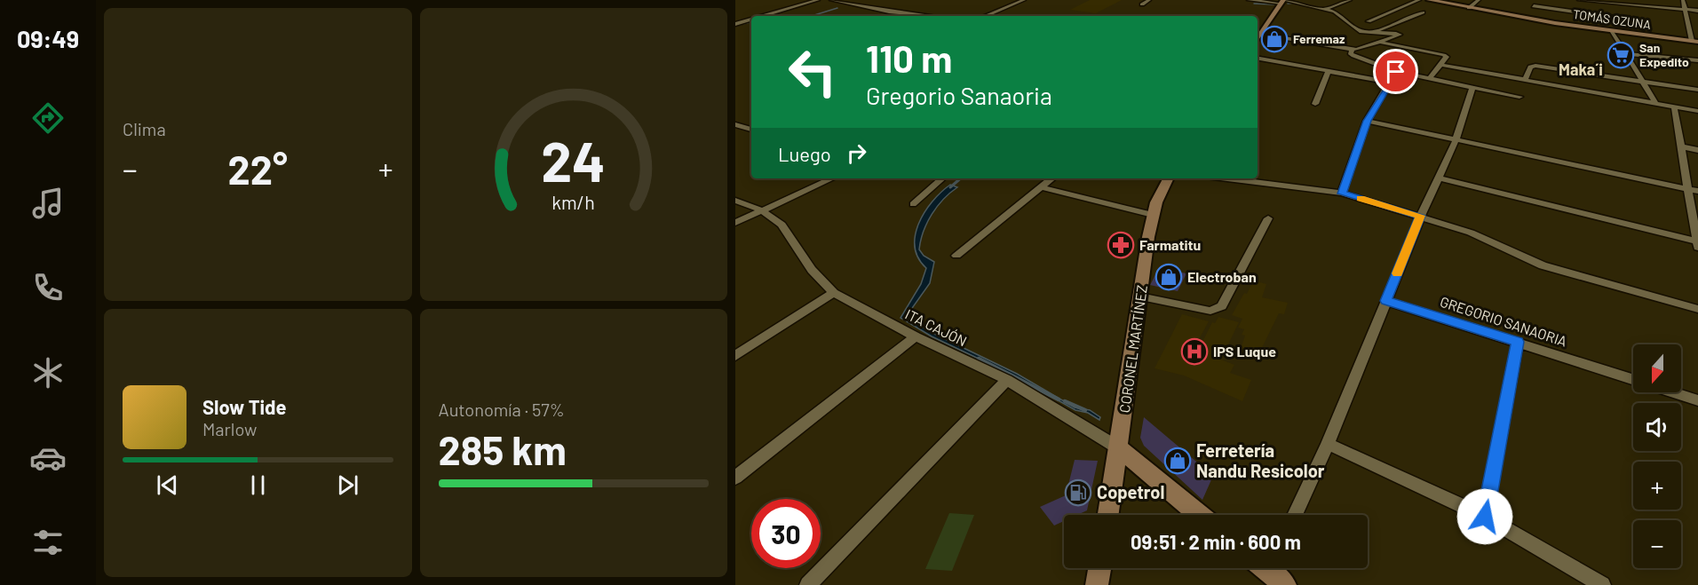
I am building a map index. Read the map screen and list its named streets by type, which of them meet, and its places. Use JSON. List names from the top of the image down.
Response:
{
  "streets": {
    "main road": ["TOMÁS OZUNA", "CORONEL MARTÍNEZ"],
    "street": ["GREGORIO SANAORIA", "ITA CAJÓN"]
  },
  "crossings": [
    ["ITA CAJÓN", "CORONEL MARTÍNEZ"]
  ],
  "districts": ["Maka´i"],
  "places": {
    "shop": ["Ferremaz", "Electroban", "Ferretería Nandu Resicolor"],
    "supermarket": ["San Expedito"],
    "pharmacy": ["Farmatitu"],
    "hospital": ["IPS Luque"],
    "fuel station": ["Copetrol"]
  },
  "north": "bottom",
  "page": {
    "tabs": "09:49",
    "tile": [
      "Clima",
      ["Autonomía · 57%", "285 km"]
    ],
    "turn": ["110 m", "Gregorio Sanaoria"],
    "then": "Luego",
    "heat": ["−", "22°", "+"],
    "map_buttons": ["+", "−"],
    "song": ["Slow Tide", "Marlow"],
    "limit": "30",
    "trip": "09:51 · 2 min · 600 m",
    "gauge": ["24", "km/h"]
  }
}
